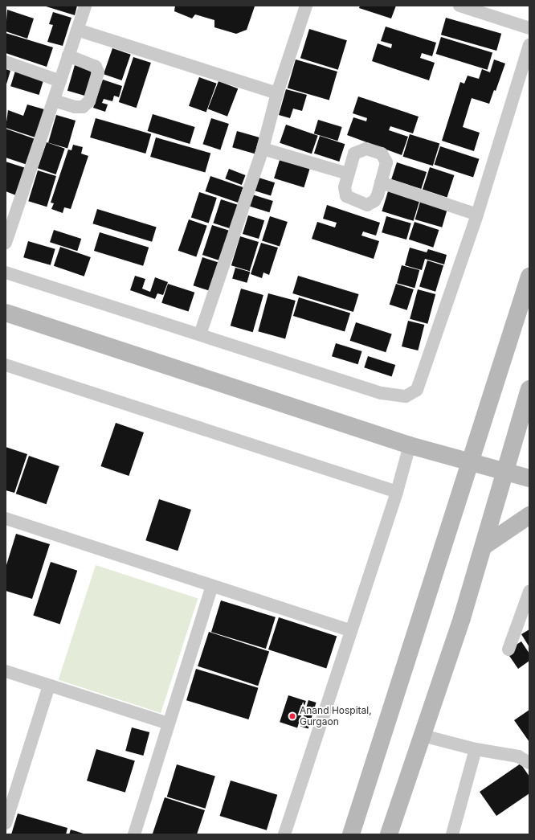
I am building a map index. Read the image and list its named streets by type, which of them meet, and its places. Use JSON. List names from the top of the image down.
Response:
{
  "places": ["Anand Hospital, Gurgaon"]
}
